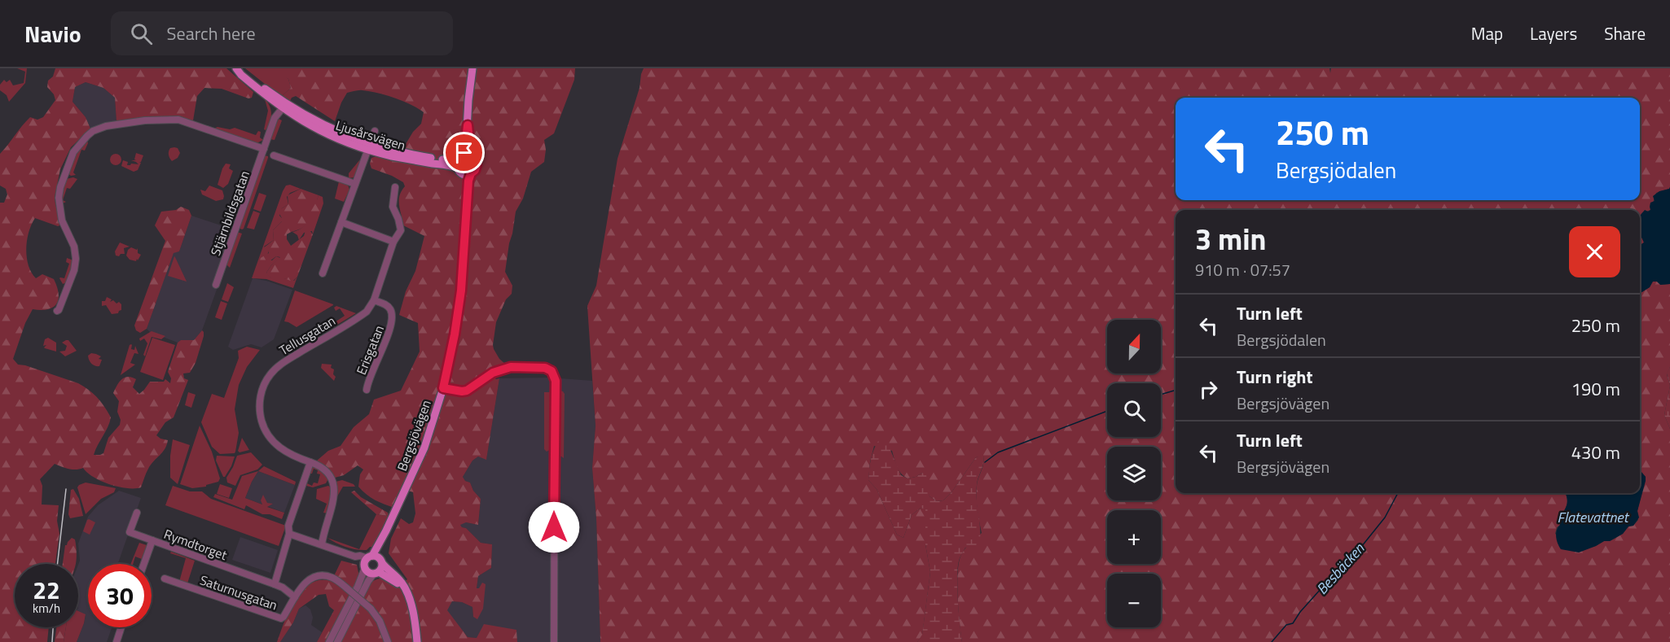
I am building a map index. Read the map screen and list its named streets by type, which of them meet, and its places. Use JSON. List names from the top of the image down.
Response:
{
  "streets": {
    "main road": ["Ljusårsvägen", "Bergsjövägen"],
    "street": [
      "Stjärnbildsgatan",
      "Tellusgatan",
      "Erisgatan",
      "Rymdtorget",
      "Saturnusgatan"
    ]
  },
  "crossings": [
    ["Ljusårsvägen", "Stjärnbildsgatan"],
    ["Ljusårsvägen", "Bergsjövägen"],
    ["Tellusgatan", "Erisgatan"],
    ["Rymdtorget", "Saturnusgatan"]
  ],
  "water": ["Flatevattnet", "Besbäcken"],
  "north": "top",
  "page": {
    "header": "Navio",
    "search": "Search here",
    "nav": ["Map", "Layers", "Share"],
    "turn": ["250 m", "Bergsjödalen"],
    "heading": ["3 min", "910 m · 07:57"],
    "list": [
      {
        "name": "Turn left",
        "note": "Bergsjödalen",
        "value": "250 m"
      },
      {
        "name": "Turn right",
        "note": "Bergsjövägen",
        "value": "190 m"
      },
      {
        "name": "Turn left",
        "note": "Bergsjövägen",
        "value": "430 m"
      }
    ],
    "map_buttons": ["+", "−"],
    "speed": "22 km/h",
    "limit": "30"
  }
}
